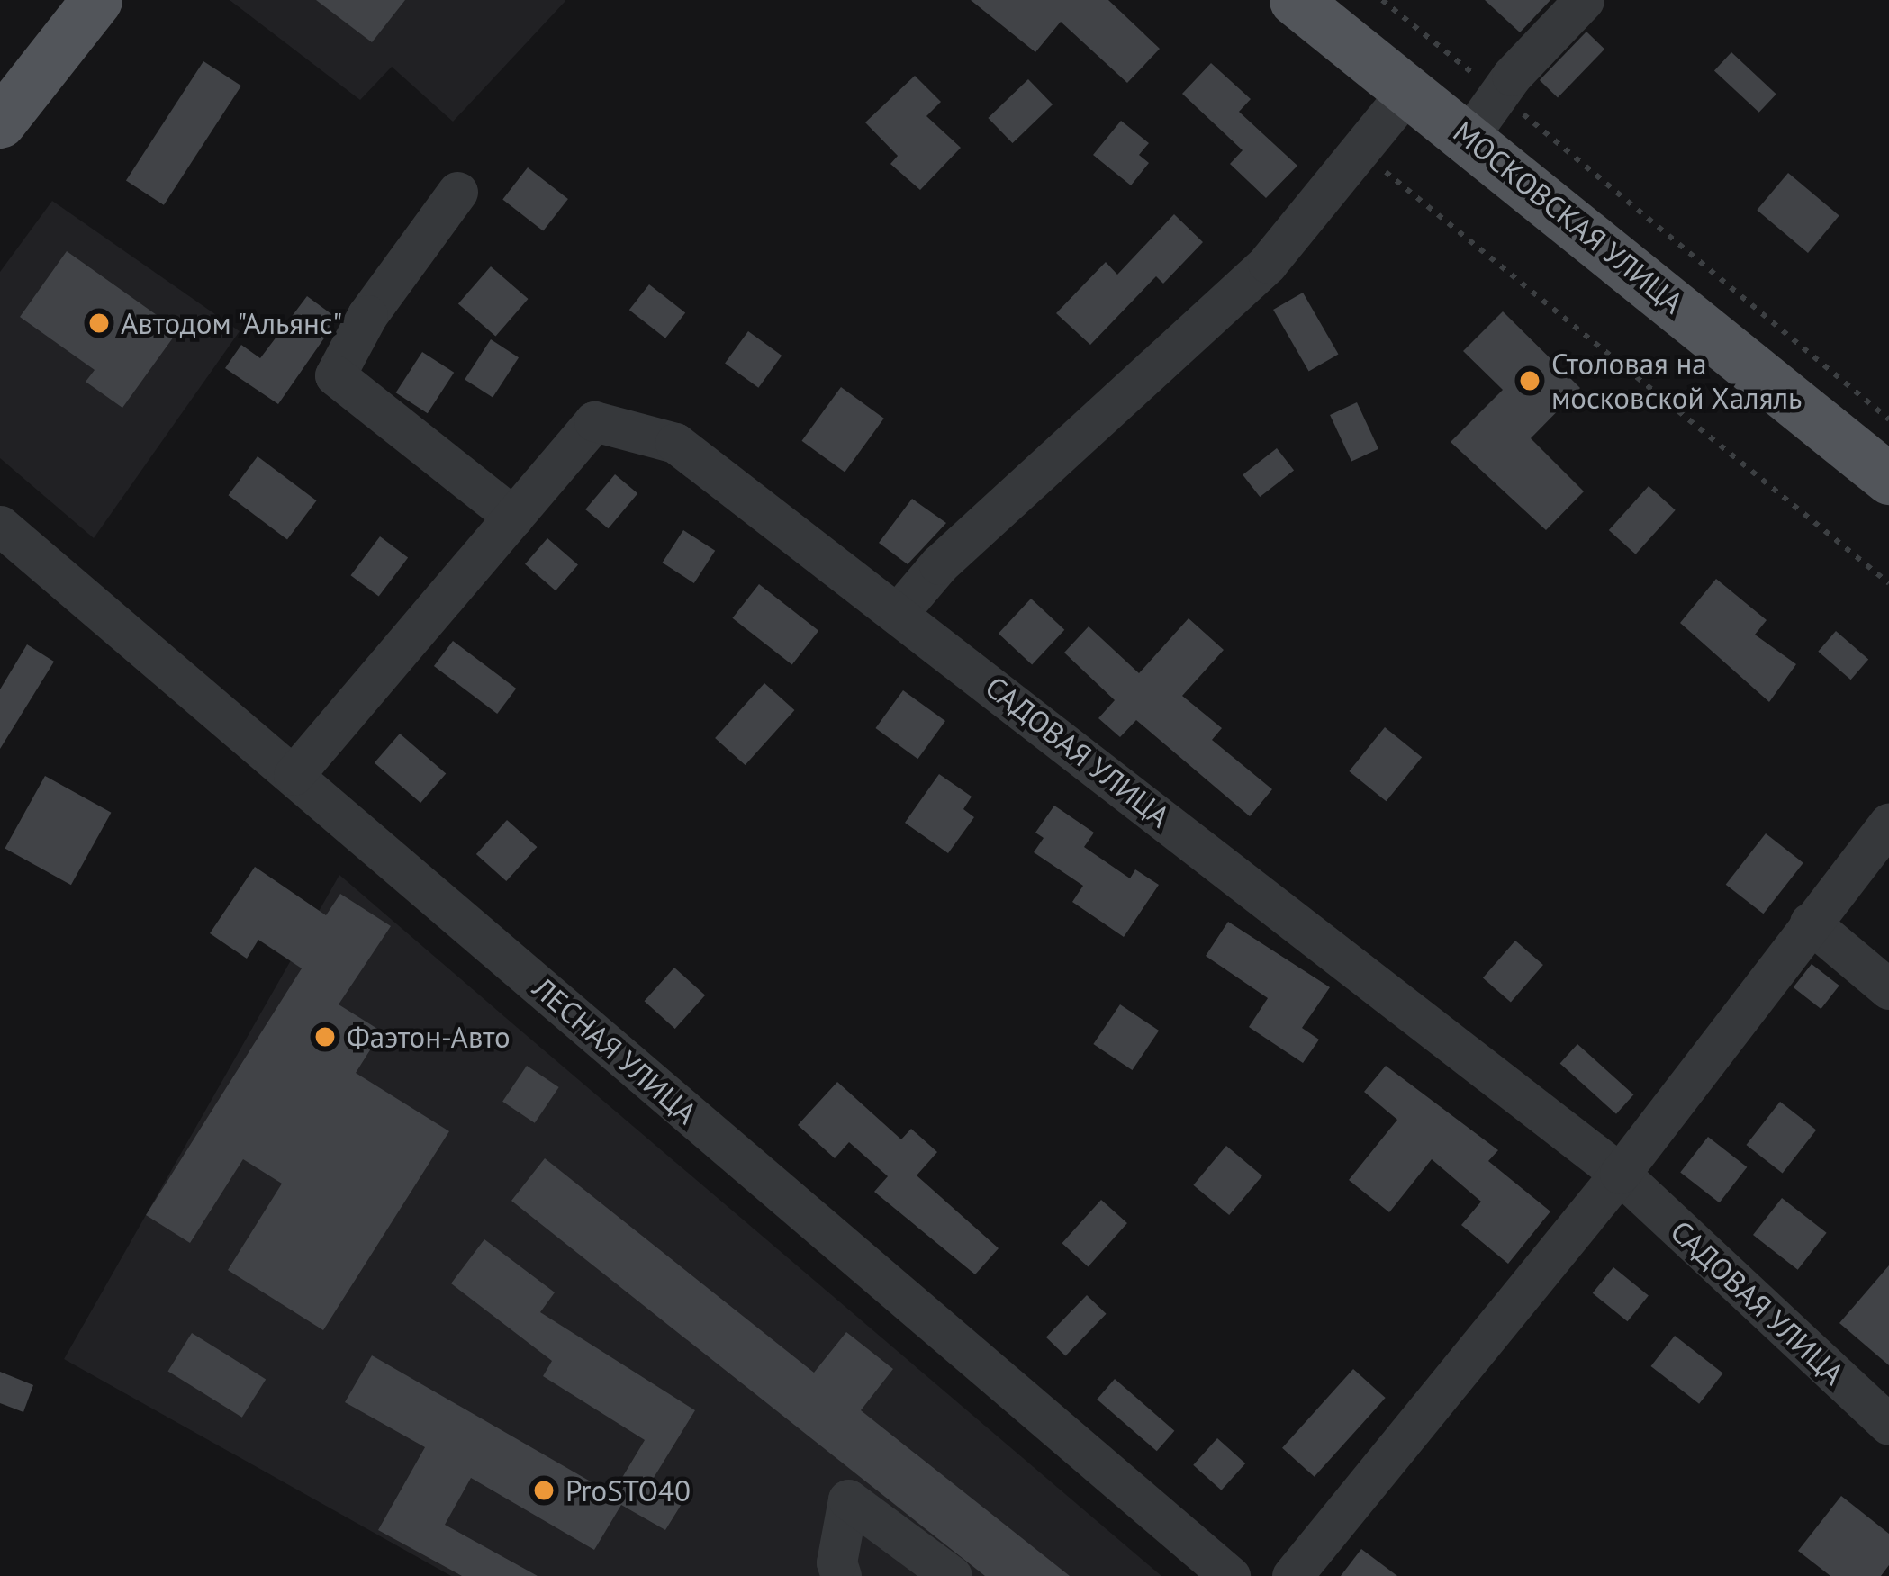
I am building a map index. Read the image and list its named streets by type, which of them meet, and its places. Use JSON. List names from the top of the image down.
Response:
{
  "streets": {
    "main road": ["МОСКОВСКАЯ УЛИЦА"],
    "street": ["САДОВАЯ УЛИЦА", "ЛЕСНАЯ УЛИЦА"]
  },
  "crossings": [
    ["САДОВАЯ УЛИЦА", "ЛЕСНАЯ УЛИЦА"]
  ],
  "places": [
    "Автодом \"Альянс\"",
    "Столовая на московской Халяль",
    "Фаэтон-Авто",
    "ProSTO40"
  ]
}
